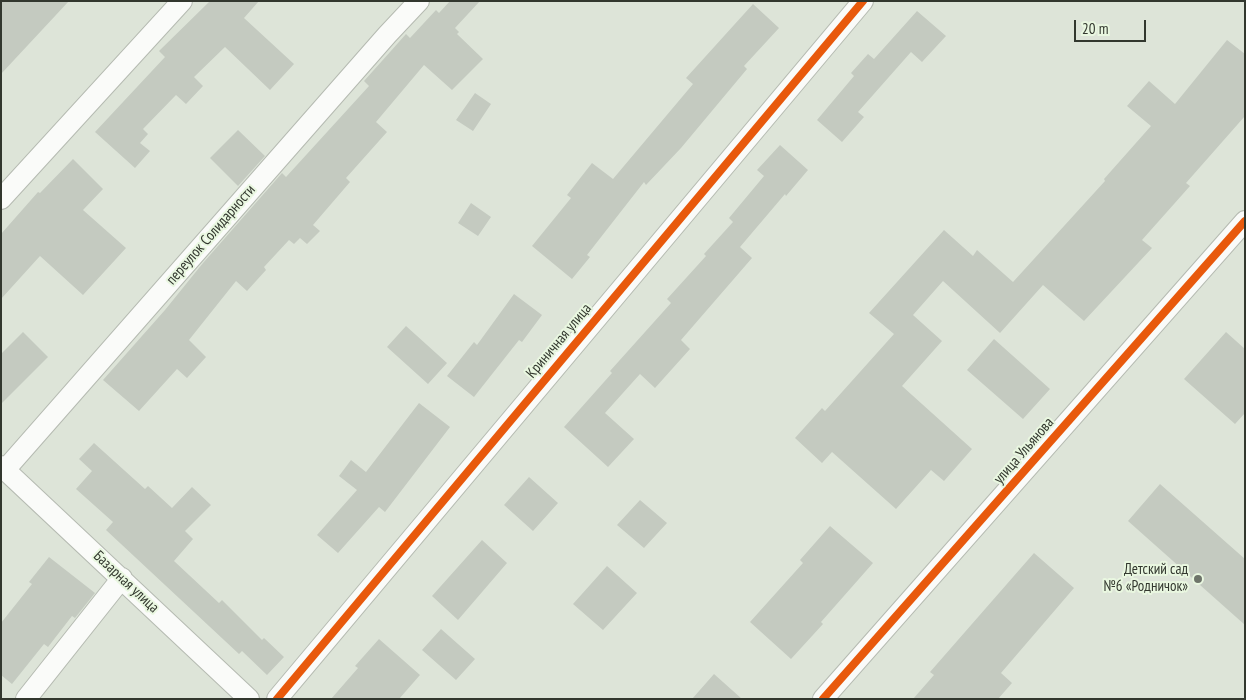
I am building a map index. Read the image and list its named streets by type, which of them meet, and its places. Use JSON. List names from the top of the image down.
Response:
{
  "streets": {
    "street": [
      "переулок Солидарности",
      "Криничная улица",
      "улица Ульянова",
      "Базарная улица"
    ]
  },
  "crossings": [
    ["переулок Солидарности", "Базарная улица"]
  ],
  "places": ["Детский сад №6 «Родничок»"],
  "scale_bar": "20 m"
}
